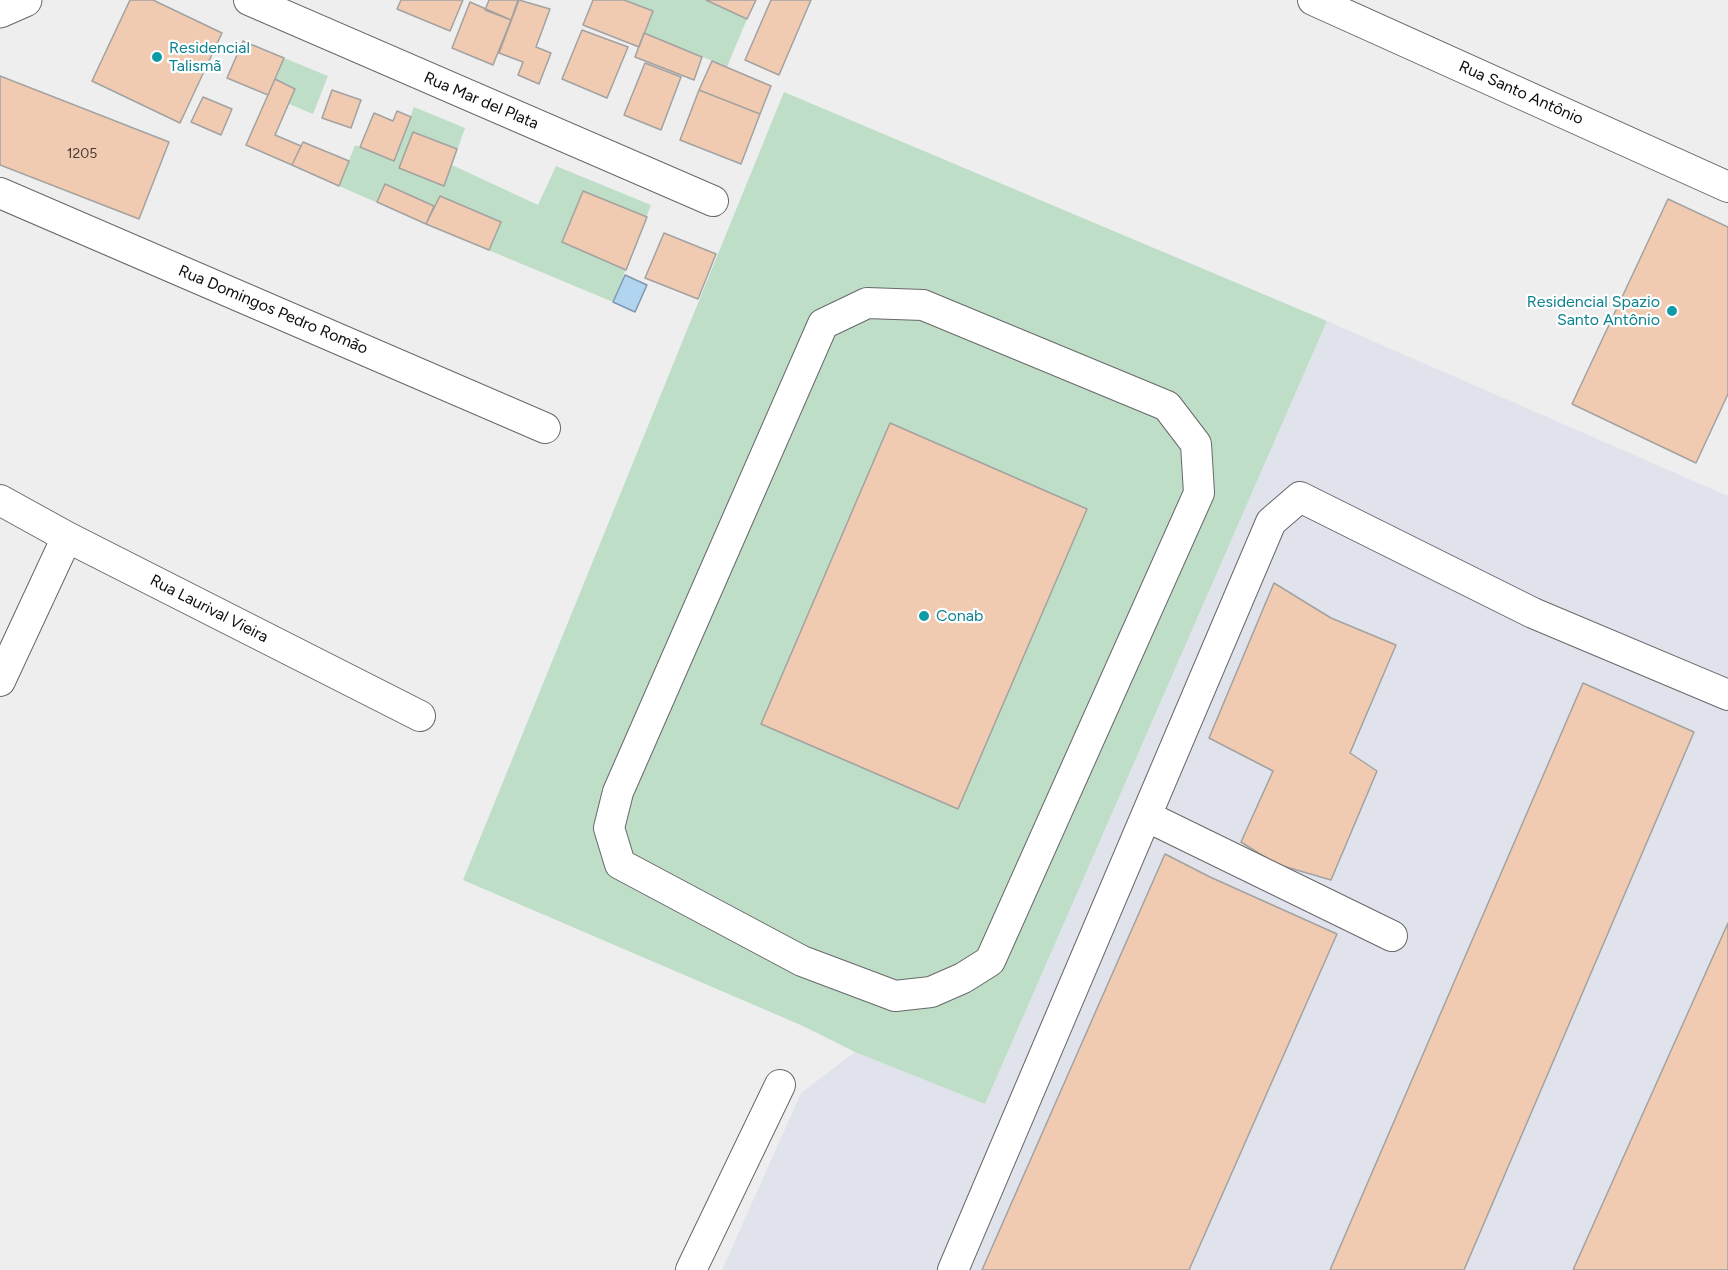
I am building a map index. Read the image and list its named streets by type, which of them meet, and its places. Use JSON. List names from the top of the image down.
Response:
{
  "streets": {
    "street": [
      "Rua Santo Antônio",
      "Rua Mar del Plata",
      "Rua Domingos Pedro Romão",
      "Rua Laurival Vieira"
    ]
  },
  "places": ["Residencial Talismã", "Residencial Spazio Santo Antônio", "Conab"],
  "house_numbers": ["1205"]
}
